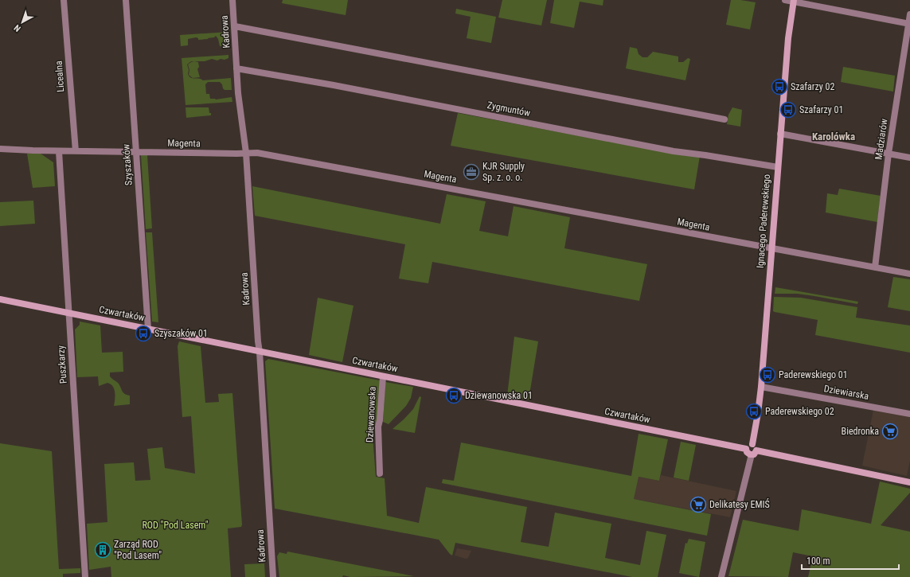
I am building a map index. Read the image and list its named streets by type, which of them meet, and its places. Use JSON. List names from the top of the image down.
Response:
{
  "streets": {
    "street": [
      "Kadrowa",
      "Licealna",
      "Zygmuntów",
      "Madziarów",
      "Magenta",
      "Szyszaków",
      "Ignacego Paderewskiego",
      "Czwartaków",
      "Puszkarzy",
      "Dziewiarska",
      "Dziewanowska"
    ]
  },
  "crossings": [
    ["Kadrowa", "Zygmuntów"],
    ["Kadrowa", "Magenta"],
    ["Kadrowa", "Czwartaków"],
    ["Licealna", "Magenta"],
    ["Zygmuntów", "Ignacego Paderewskiego"],
    ["Madziarów", "Magenta"],
    ["Magenta", "Szyszaków"],
    ["Magenta", "Ignacego Paderewskiego"],
    ["Magenta", "Puszkarzy"],
    ["Szyszaków", "Czwartaków"],
    ["Ignacego Paderewskiego", "Czwartaków"],
    ["Ignacego Paderewskiego", "Dziewiarska"],
    ["Czwartaków", "Puszkarzy"],
    ["Czwartaków", "Dziewanowska"]
  ],
  "districts": ["Karolówka"],
  "parks": ["ROD \"Pod Lasem\""],
  "places": {
    "bus stop": [
      "Szafarzy 02",
      "Szafarzy 01",
      "Szyszaków 01",
      "Paderewskiego 01",
      "Dziewanowska 01",
      "Paderewskiego 02"
    ],
    "office": ["KJR Supply Sp. z. o. o."],
    "supermarket": ["Biedronka", "Delikatesy EMIŚ"],
    "building": ["Zarząd ROD \"Pod Lasem\""]
  },
  "scale_bar": "100 m",
  "north": "bottom left"
}
